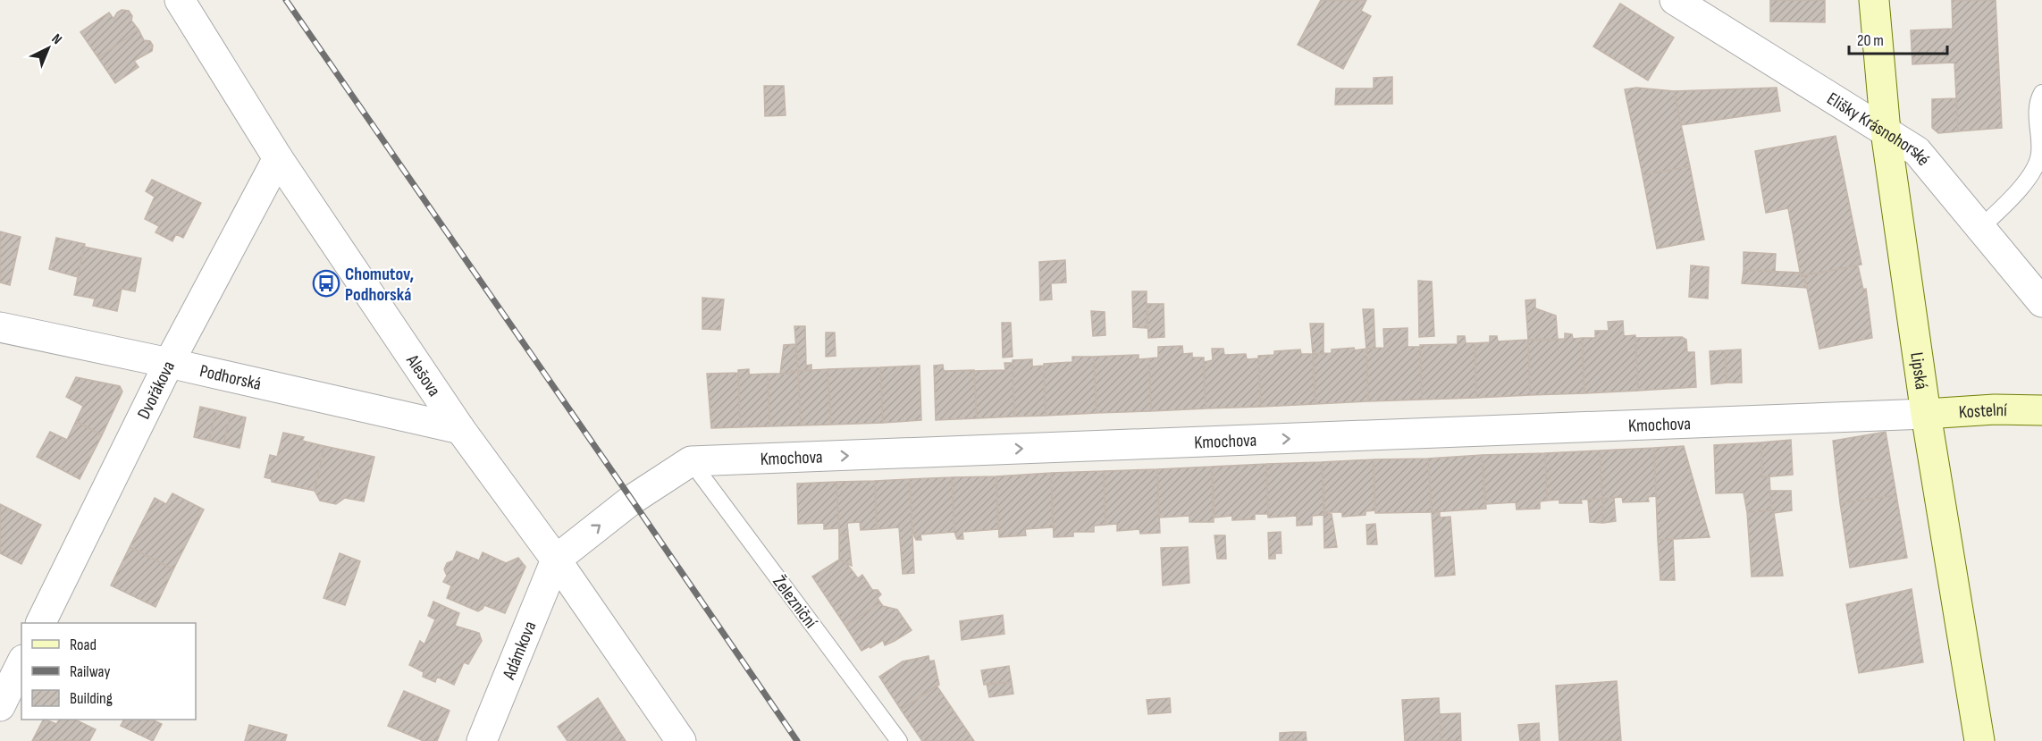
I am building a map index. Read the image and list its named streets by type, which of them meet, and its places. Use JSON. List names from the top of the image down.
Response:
{
  "streets": {
    "street": [
      "Elišky Krásnohorské",
      "Lipská",
      "Alešova",
      "Podhorská",
      "Dvořákova",
      "Kostelní",
      "Kmochova",
      "Adámkova"
    ],
    "lane": ["Železniční"]
  },
  "crossings": [
    ["Elišky Krásnohorské", "Lipská"],
    ["Lipská", "Kostelní"],
    ["Lipská", "Kmochova"],
    ["Alešova", "Podhorská"],
    ["Alešova", "Dvořákova"],
    ["Alešova", "Adámkova"],
    ["Podhorská", "Dvořákova"],
    ["Kostelní", "Kmochova"],
    ["Kmochova", "Železniční"]
  ],
  "one_way": ["Kmochova"],
  "places": {
    "bus stop": ["Chomutov, Podhorská"]
  },
  "legend": ["Road", "Railway", "Building"],
  "scale_bar": "20 m",
  "north": "top right"
}
